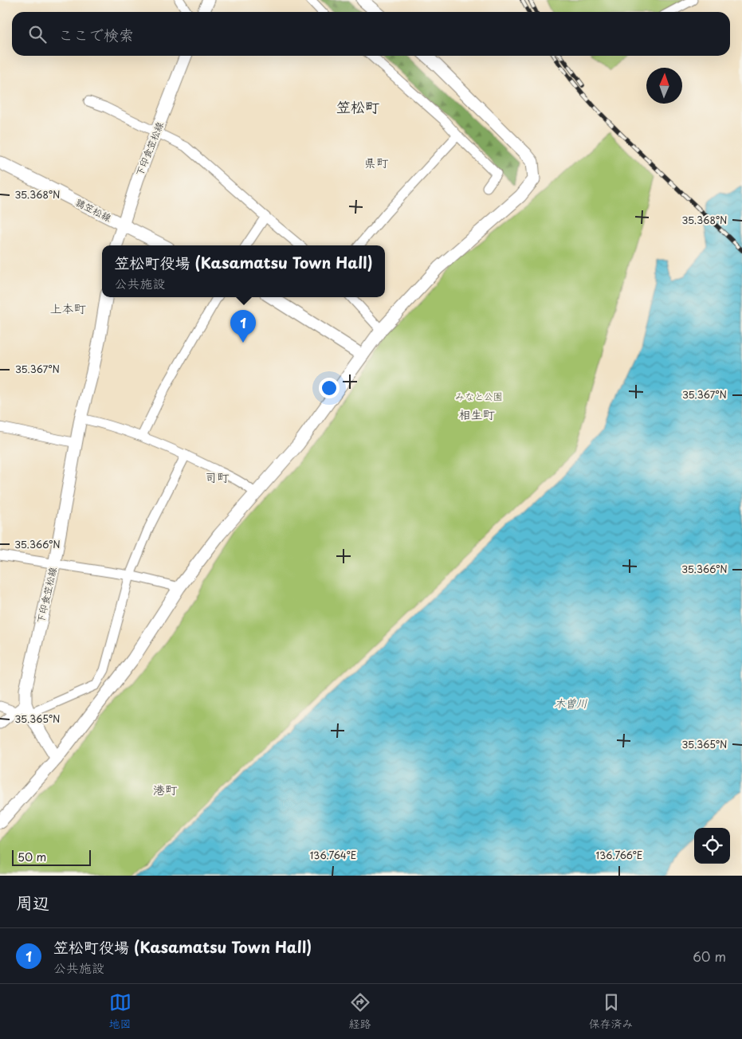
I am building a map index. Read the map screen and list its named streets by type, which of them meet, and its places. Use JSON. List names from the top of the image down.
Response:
{
  "streets": {
    "street": ["下印食笠松線", "鶉笠松線"]
  },
  "crossings": [
    ["下印食笠松線", "鶉笠松線"]
  ],
  "districts": [
    "笠松町",
    "県町",
    "上本町",
    "相生町",
    "司町",
    "港町"
  ],
  "water": ["木曽川"],
  "parks": ["みなと公園"],
  "scale_bar": "50 m",
  "north": "top",
  "page": {
    "search": "ここで検索",
    "popup": ["笠松町役場 (Kasamatsu Town Hall)", "公共施設"],
    "pins": "1",
    "scale": "50 m",
    "heading": "周辺",
    "list": [
      {
        "mark": "1",
        "name": "笠松町役場 (Kasamatsu Town Hall)",
        "note": "公共施設",
        "value": "60 m"
      }
    ],
    "nav": ["地図", "経路", "保存済み"]
  },
  "coordinates": [
    "35.368°N",
    "35.367°N",
    "35.366°N",
    "35.365°N",
    "136.764°E",
    "136.766°E"
  ]
}
